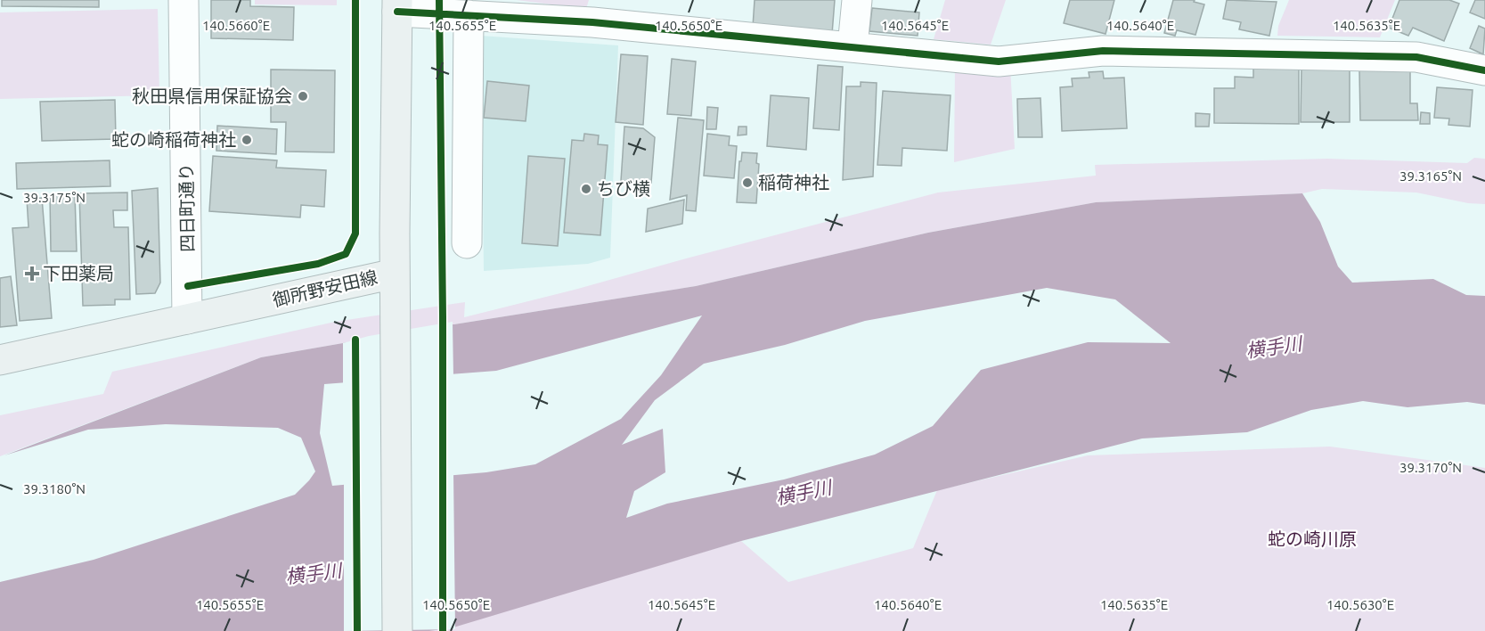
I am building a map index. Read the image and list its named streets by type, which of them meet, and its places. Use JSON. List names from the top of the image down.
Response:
{
  "streets": {
    "main road": ["御所野安田線"],
    "street": ["四日町通り"]
  },
  "crossings": [
    ["四日町通り", "御所野安田線"]
  ],
  "water": ["横手川"],
  "parks": ["蛇の崎川原"],
  "places": {
    "other": [
      "秋田県信用保証協会",
      "蛇の崎稲荷神社",
      "稲荷神社",
      "ちび横"
    ],
    "health": ["下田薬局"]
  },
  "coordinates": [
    "140.5645°E",
    "140.5660°E",
    "140.5655°E",
    "140.5650°E",
    "140.5640°E",
    "140.5635°E",
    "39.3165°N",
    "39.3175°N",
    "39.3170°N",
    "39.3180°N",
    "140.5630°E"
  ]
}
